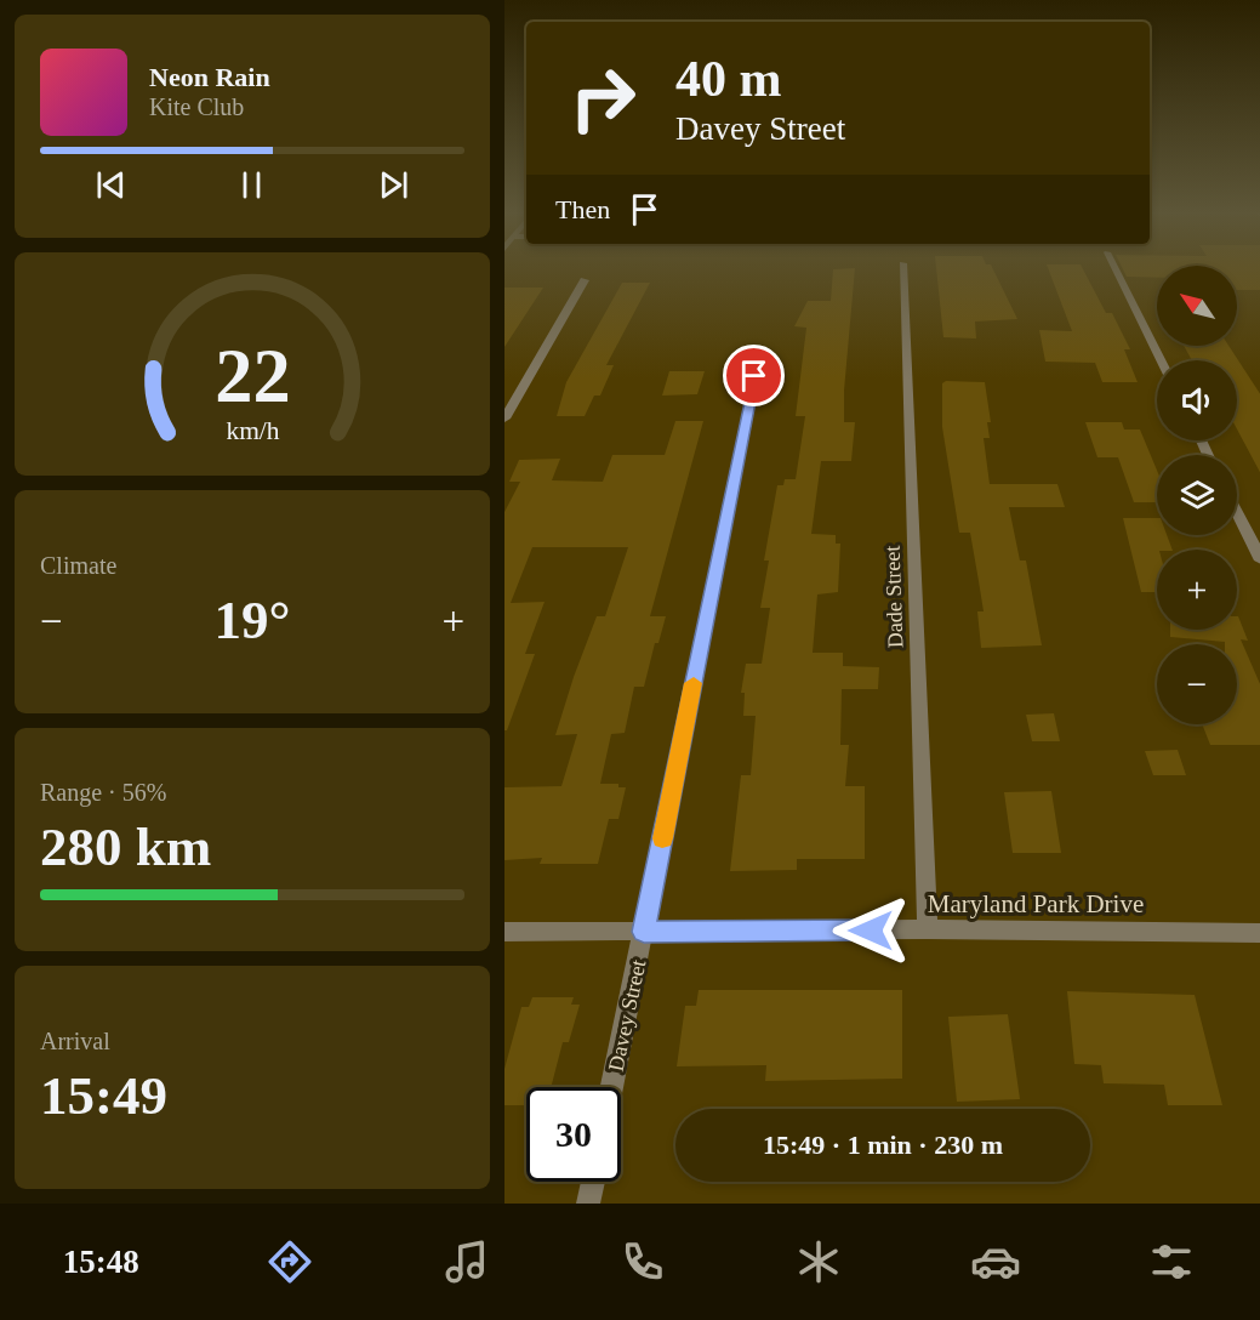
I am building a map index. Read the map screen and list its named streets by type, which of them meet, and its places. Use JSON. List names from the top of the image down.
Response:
{
  "streets": {
    "street": ["Dade Street", "Maryland Park Drive", "Davey Street"]
  },
  "crossings": [
    ["Dade Street", "Maryland Park Drive"],
    ["Maryland Park Drive", "Davey Street"]
  ],
  "north": "top left",
  "page": {
    "turn": ["40 m", "Davey Street"],
    "song": ["Neon Rain", "Kite Club"],
    "then": "Then",
    "map_buttons": ["+", "−"],
    "tile": [
      "Climate",
      ["Range · 56%", "280 km"],
      ["Arrival", "15:49"]
    ],
    "heat": ["−", "19°", "+"],
    "limit": "30",
    "trip": "15:49 · 1 min · 230 m",
    "tabs": "15:48",
    "gauge": ["22", "km/h"]
  }
}
